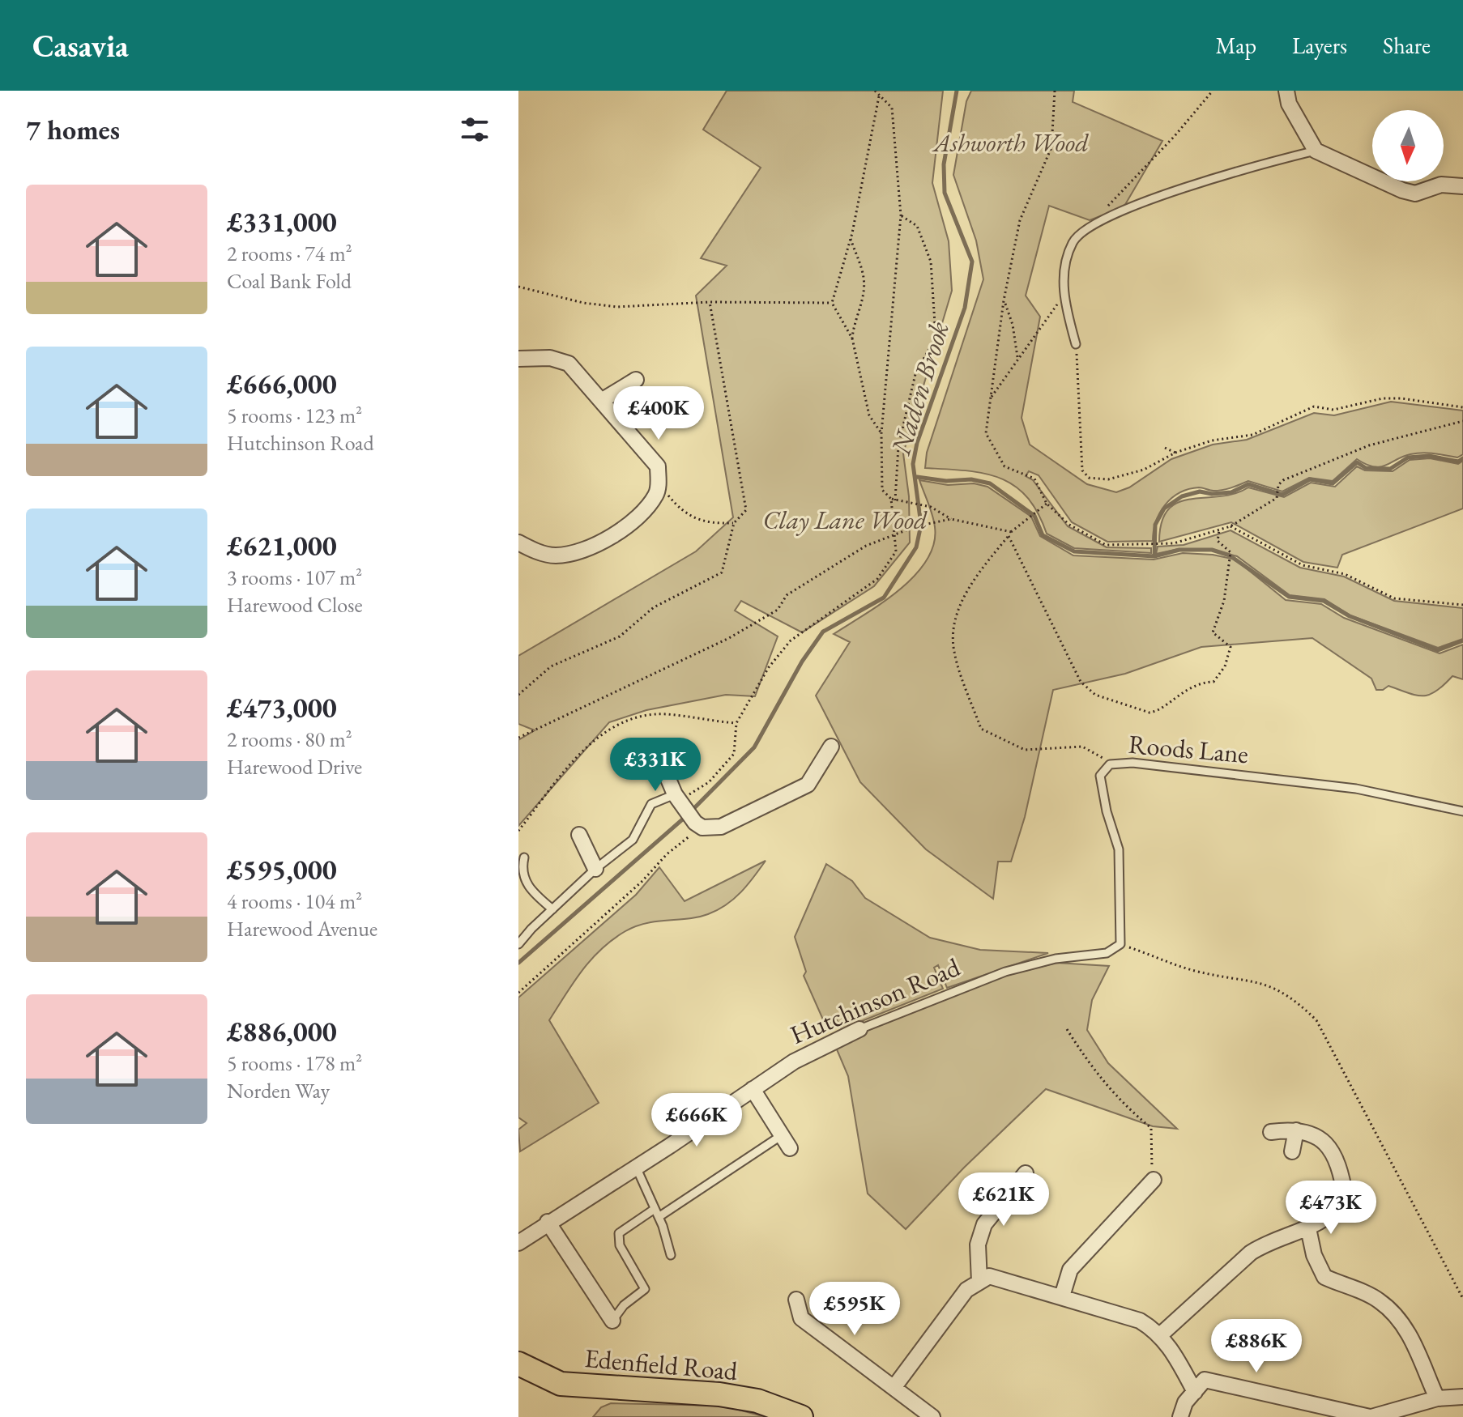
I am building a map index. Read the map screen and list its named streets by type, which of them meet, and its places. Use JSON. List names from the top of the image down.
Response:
{
  "streets": {
    "main road": ["Edenfield Road"],
    "street": ["Hutchinson Road"],
    "lane": ["Roods Lane"]
  },
  "crossings": [
    ["Roods Lane", "Hutchinson Road"]
  ],
  "water": ["Naden Brook"],
  "parks": ["Ashworth Wood", "Clay Lane Wood"],
  "north": "bottom",
  "page": {
    "header": "Casavia",
    "nav": ["Map", "Layers", "Share"],
    "heading": "7 homes",
    "list": [
      {
        "name": "£331,000",
        "note": "2 rooms · 74 m² · Coal Bank Fold"
      },
      {
        "name": "£666,000",
        "note": "5 rooms · 123 m² · Hutchinson Road"
      },
      {
        "name": "£621,000",
        "note": "3 rooms · 107 m² · Harewood Close"
      },
      {
        "name": "£473,000",
        "note": "2 rooms · 80 m² · Harewood Drive"
      },
      {
        "name": "£595,000",
        "note": "4 rooms · 104 m² · Harewood Avenue"
      },
      {
        "name": "£886,000",
        "note": "5 rooms · 178 m² · Norden Way"
      }
    ],
    "price": [
      "£400K",
      "£331K",
      "£666K",
      "£621K",
      "£473K",
      "£595K",
      "£886K"
    ]
  }
}
